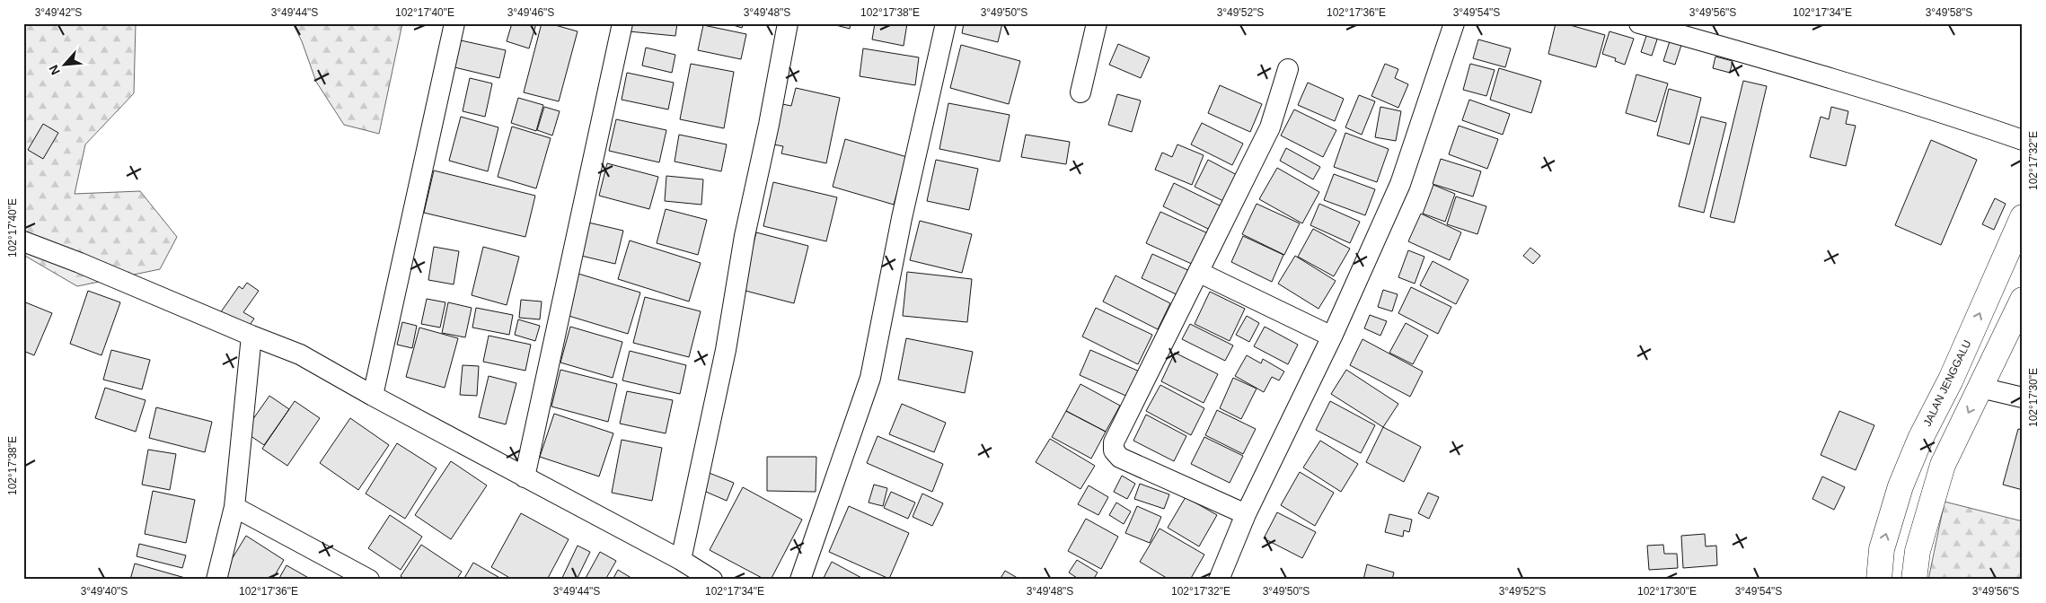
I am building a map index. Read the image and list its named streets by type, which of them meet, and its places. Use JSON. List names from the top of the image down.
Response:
{
  "streets": {
    "main road": ["JALAN JENGGALU"]
  },
  "north": "bottom left",
  "coordinates": [
    "3°49'42\"S",
    "3°49'44\"S",
    "102°17'40\"E",
    "3°49'46\"S",
    "3°49'48\"S",
    "102°17'38\"E",
    "3°49'50\"S",
    "3°49'52\"S",
    "102°17'36\"E",
    "3°49'54\"S",
    "3°49'56\"S",
    "102°17'34\"E",
    "3°49'58\"S",
    "102°17'32\"E",
    "102°17'30\"E",
    "3°49'40\"S"
  ]
}
